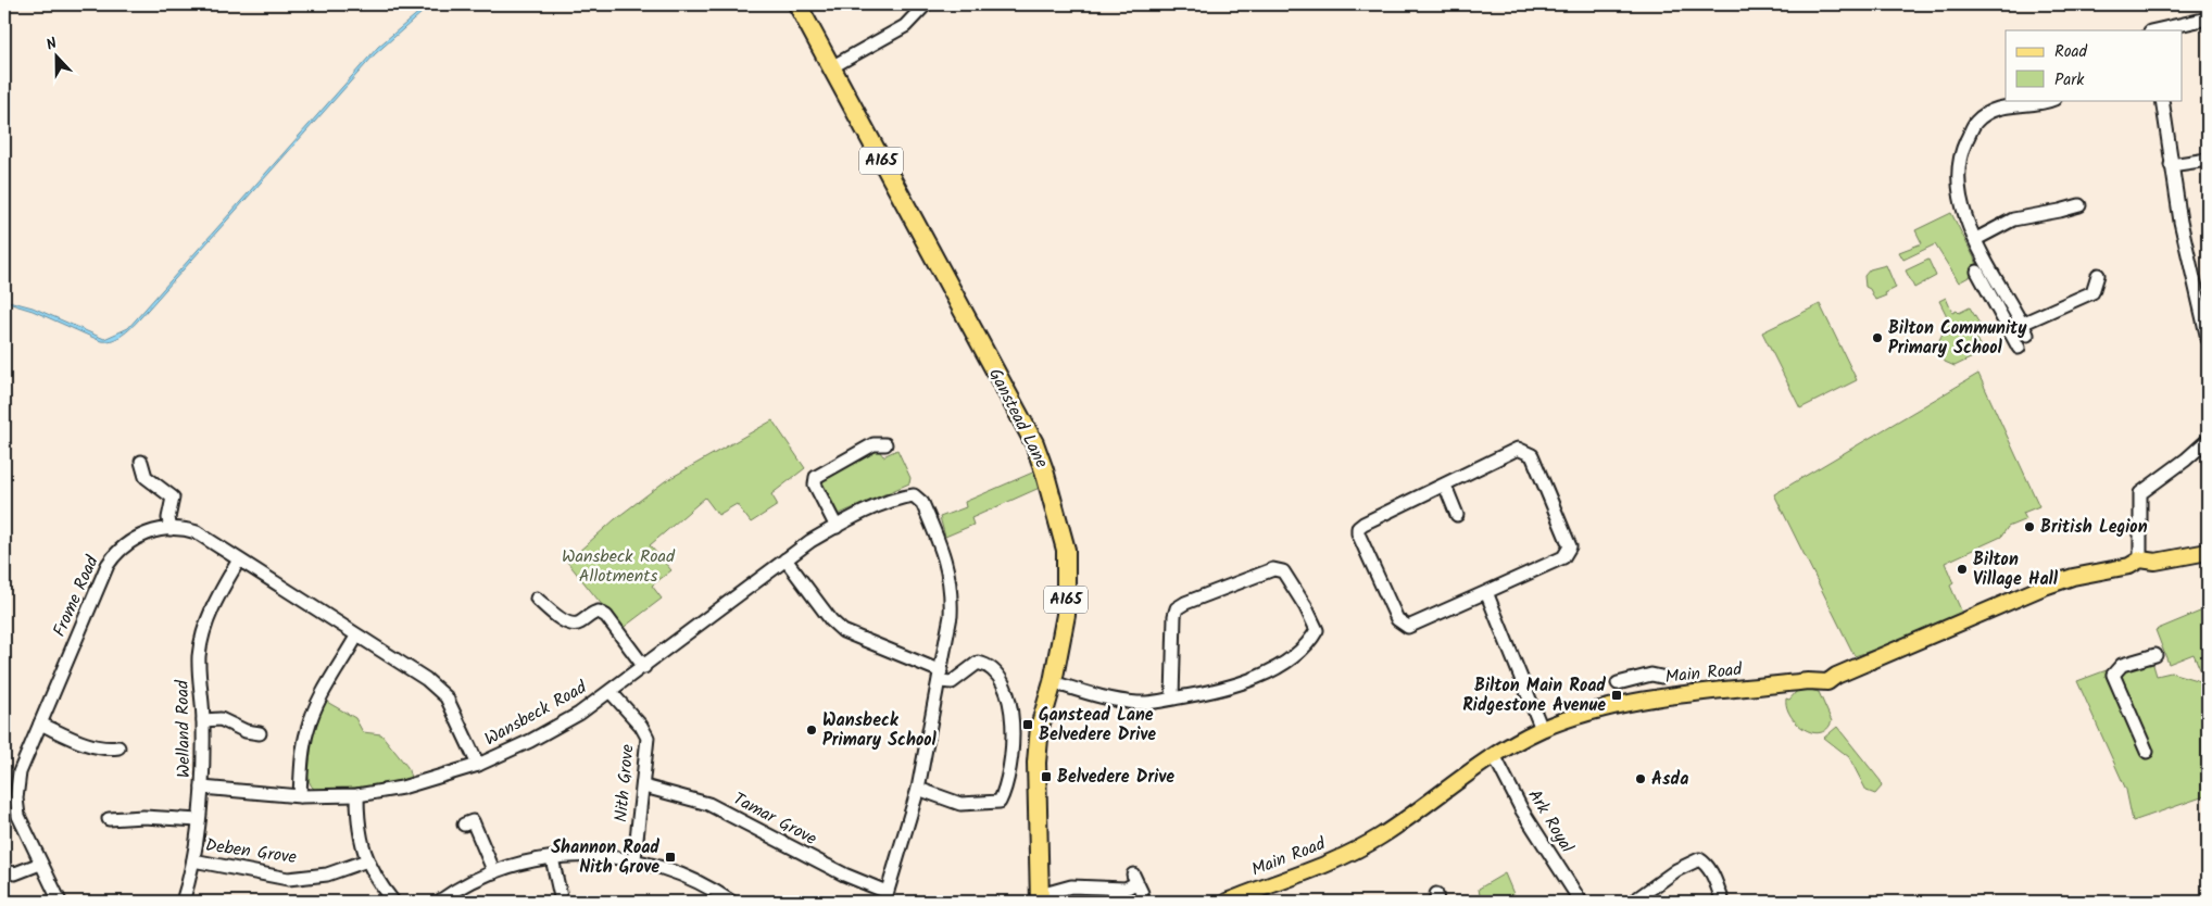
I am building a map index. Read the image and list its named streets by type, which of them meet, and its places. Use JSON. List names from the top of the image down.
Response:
{
  "streets": {
    "highway": ["A165", "Ganstead Lane"],
    "main road": ["Main Road"],
    "street": [
      "Frome Road",
      "Wansbeck Road",
      "Welland Road",
      "Nith Grove",
      "Tamar Grove",
      "Ark Royal",
      "Deben Grove"
    ]
  },
  "crossings": [
    ["Frome Road", "Wansbeck Road"],
    ["Frome Road", "Welland Road"],
    ["Main Road", "Ark Royal"],
    ["Wansbeck Road", "Welland Road"],
    ["Wansbeck Road", "Nith Grove"],
    ["Wansbeck Road", "Tamar Grove"],
    ["Welland Road", "Deben Grove"],
    ["Nith Grove", "Tamar Grove"]
  ],
  "parks": ["Wansbeck Road Allotments"],
  "places": {
    "other": [
      "Bilton Community Primary School",
      "British Legion",
      "Bilton Village Hall",
      "Wansbeck Primary School",
      "Asda"
    ],
    "transit": [
      "Bilton Main Road Ridgestone Avenue",
      "Ganstead Lane Belvedere Drive",
      "Belvedere Drive",
      "Shannon Road Nith Grove"
    ]
  },
  "legend": ["Road", "Park"],
  "north": "top"
}
